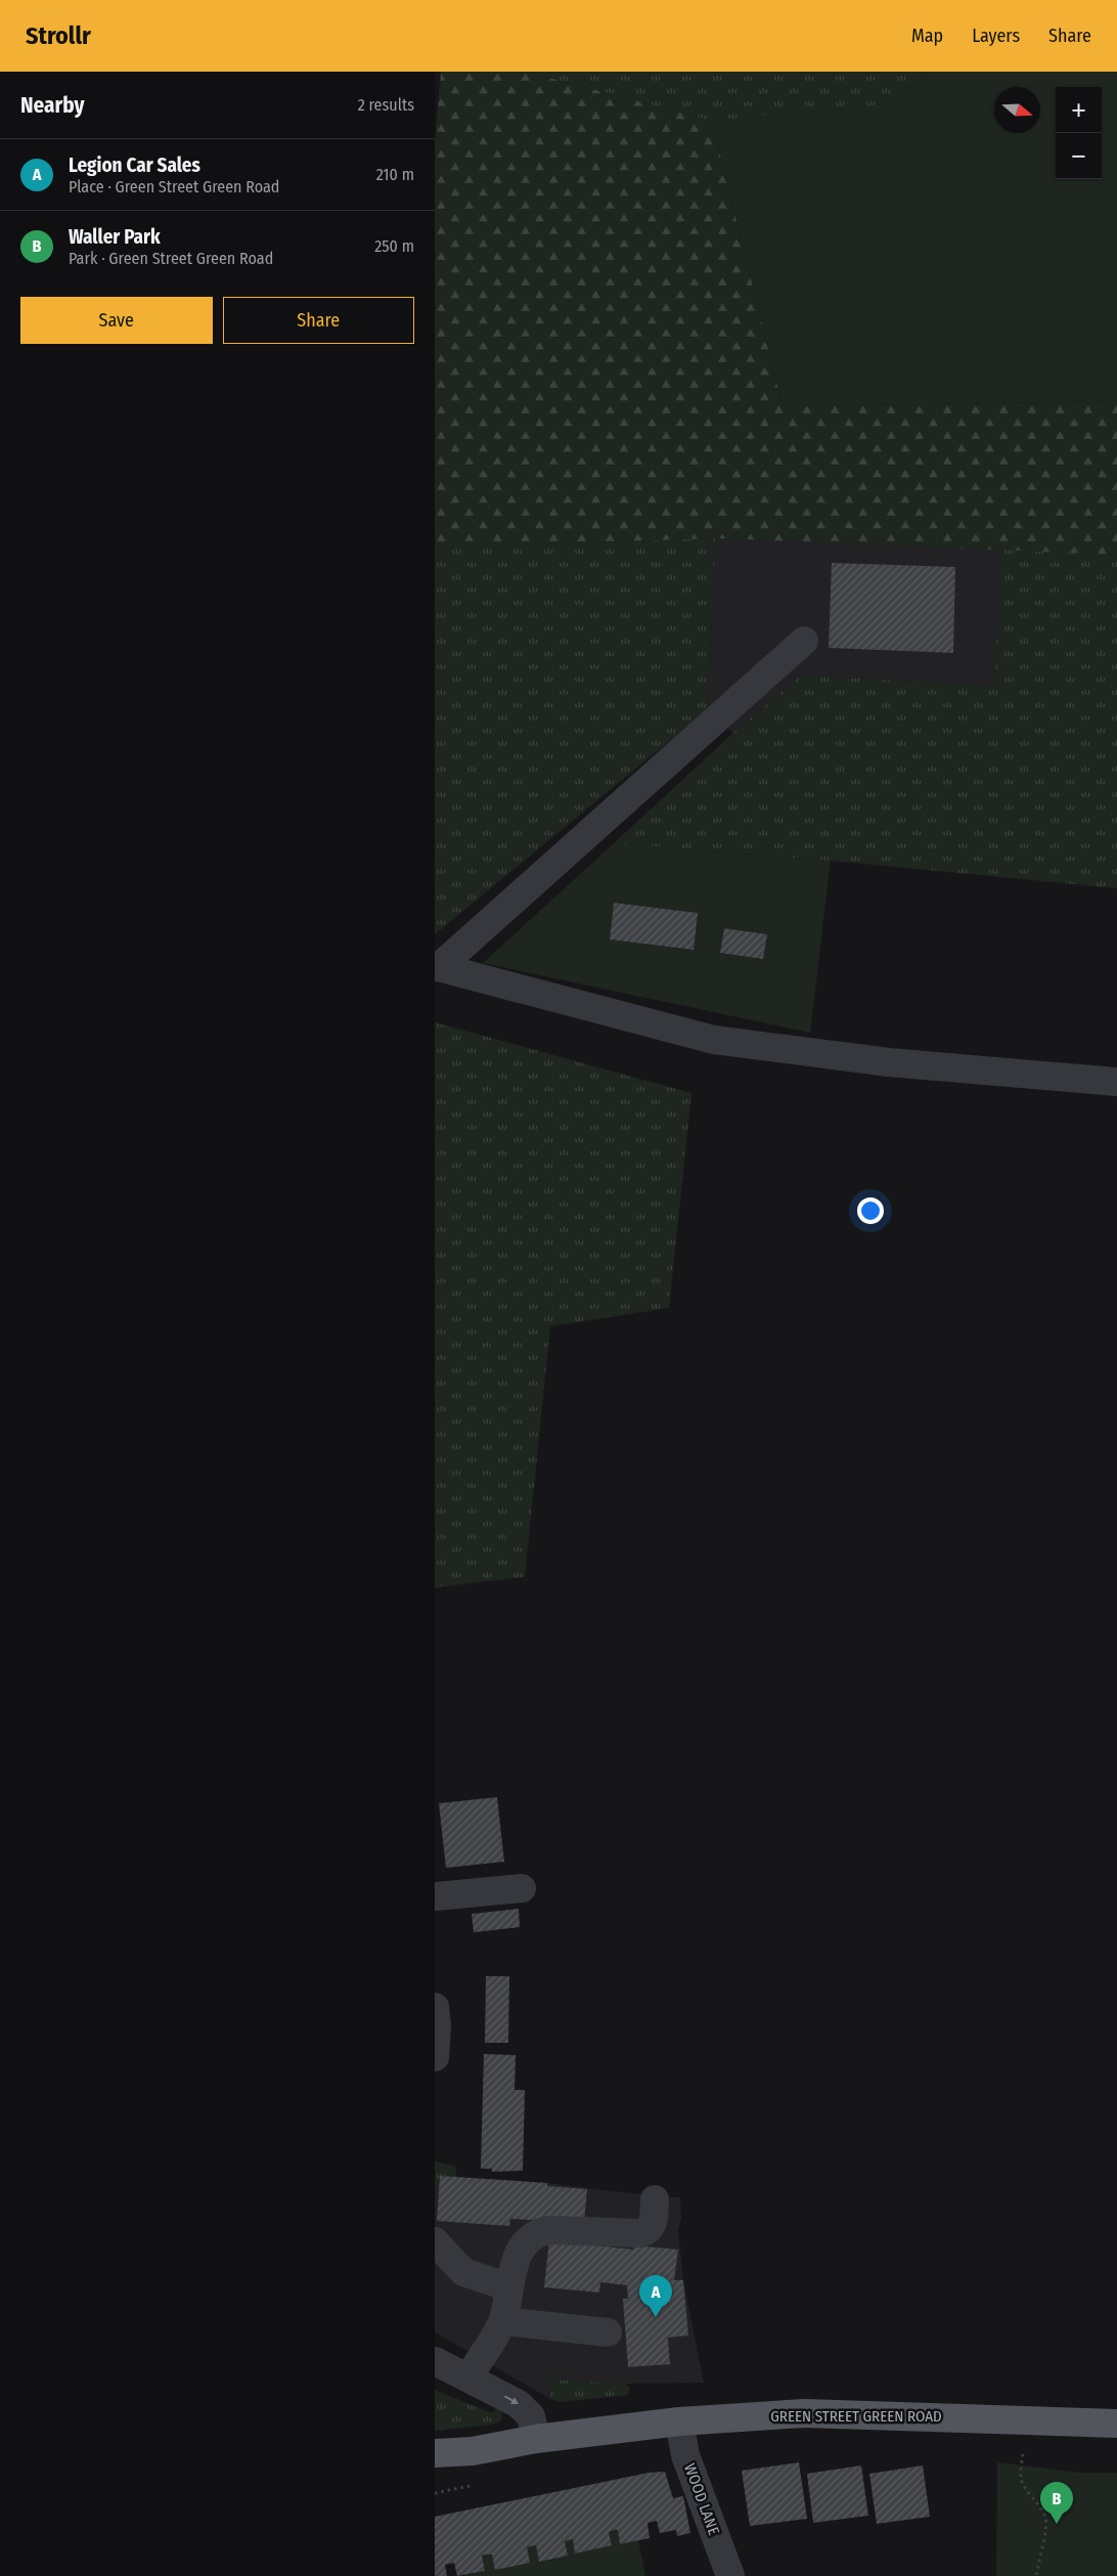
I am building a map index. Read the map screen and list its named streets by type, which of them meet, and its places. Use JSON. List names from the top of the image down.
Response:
{
  "streets": {
    "main road": ["GREEN STREET GREEN ROAD"],
    "street": ["WOOD LANE"]
  },
  "crossings": [
    ["GREEN STREET GREEN ROAD", "WOOD LANE"]
  ],
  "north": "right",
  "page": {
    "header": "Strollr",
    "nav": ["Map", "Layers", "Share"],
    "heading": ["Nearby", "2 results"],
    "map_buttons": ["+", "−"],
    "list": [
      {
        "mark": "A",
        "name": "Legion Car Sales",
        "note": "Place · Green Street Green Road",
        "value": "210 m"
      },
      {
        "mark": "B",
        "name": "Waller Park",
        "note": "Park · Green Street Green Road",
        "value": "250 m"
      }
    ],
    "buttons": ["Save", "Share"],
    "pins": ["A", "B"]
  }
}
